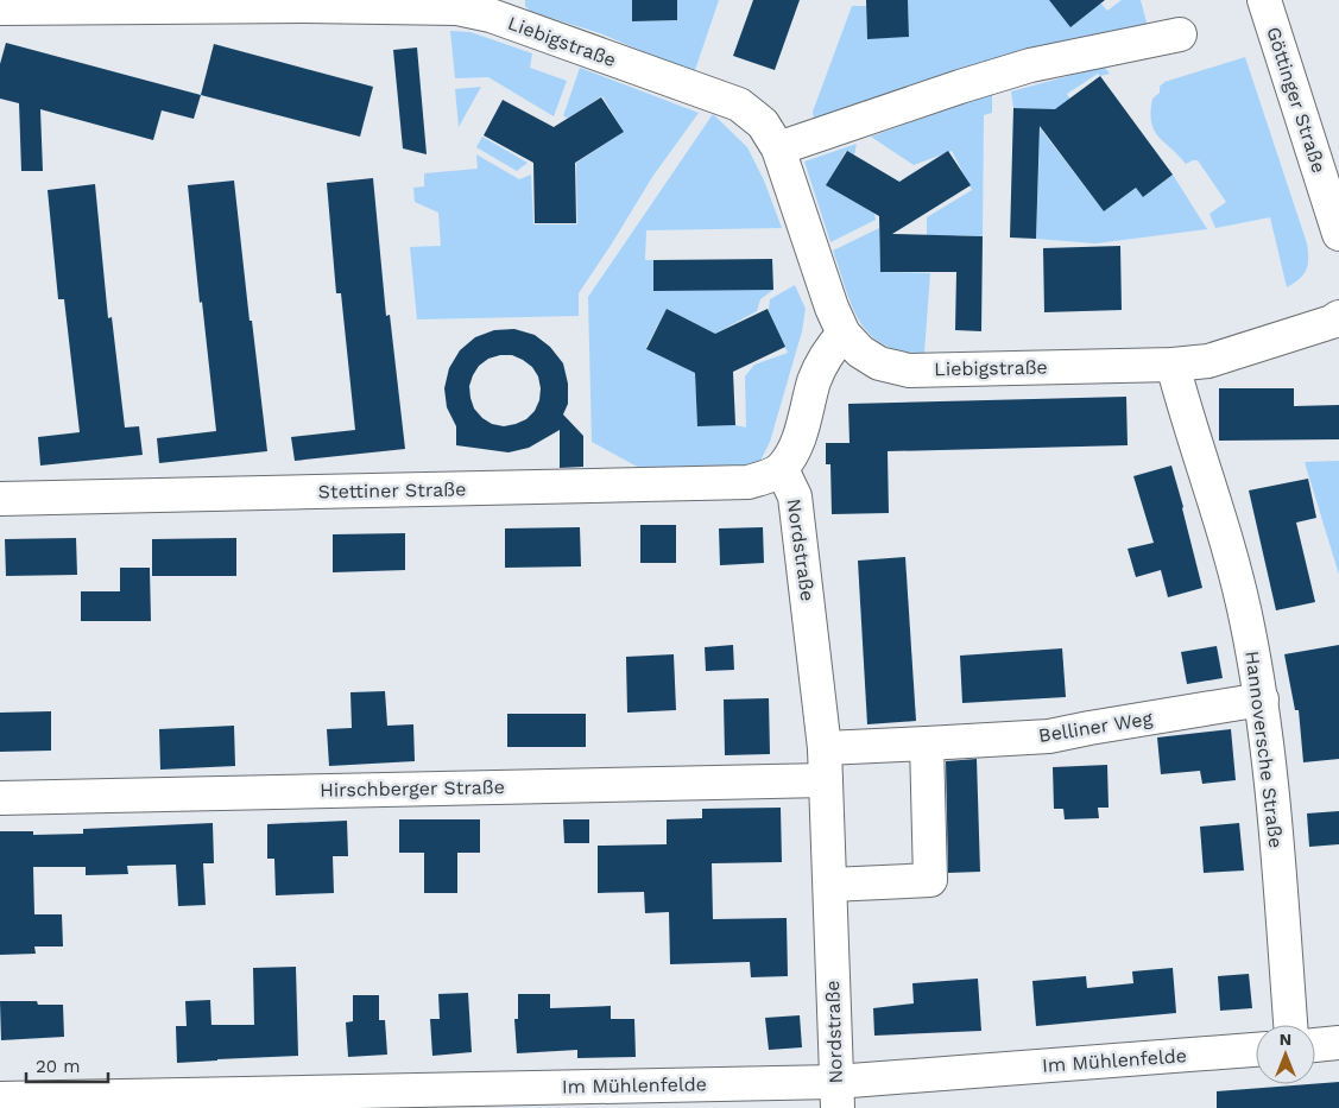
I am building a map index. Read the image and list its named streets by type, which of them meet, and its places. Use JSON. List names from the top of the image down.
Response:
{
  "streets": {
    "street": [
      "Liebigstraße",
      "Göttinger Straße",
      "Stettiner Straße",
      "Nordstraße",
      "Belliner Weg",
      "Hannoversche Straße",
      "Hirschberger Straße",
      "Im Mühlenfelde"
    ]
  },
  "crossings": [
    ["Liebigstraße", "Hannoversche Straße"],
    ["Stettiner Straße", "Nordstraße"],
    ["Nordstraße", "Belliner Weg"],
    ["Nordstraße", "Hirschberger Straße"],
    ["Nordstraße", "Im Mühlenfelde"],
    ["Belliner Weg", "Hannoversche Straße"]
  ],
  "scale_bar": "20 m",
  "north": "top"
}
